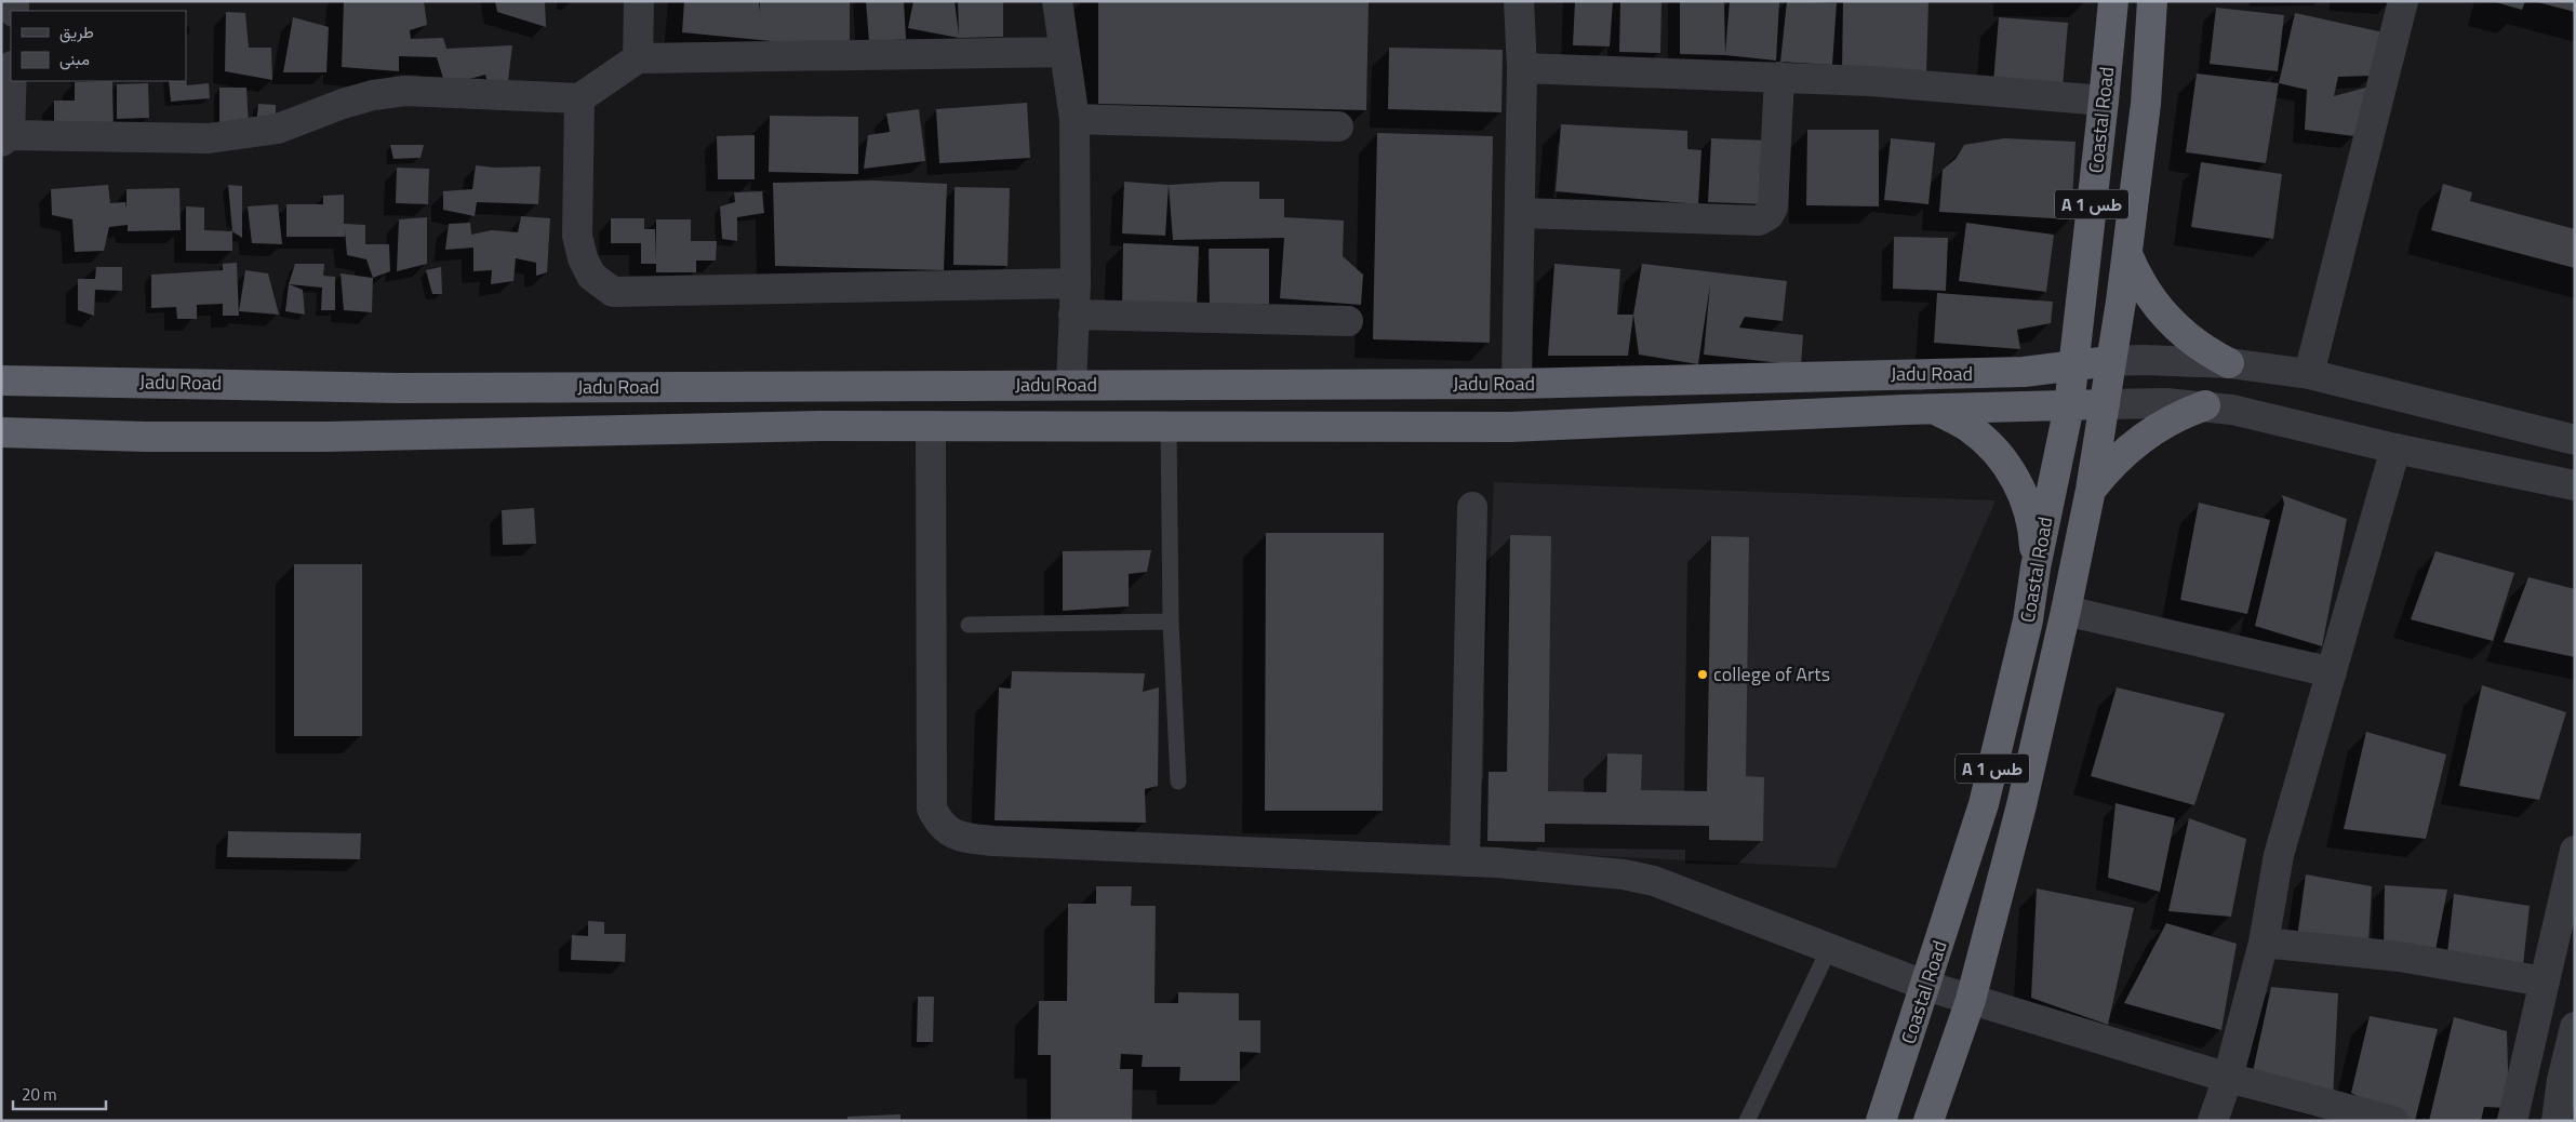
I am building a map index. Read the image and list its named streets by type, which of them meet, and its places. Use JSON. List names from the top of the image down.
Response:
{
  "streets": {
    "highway": ["Coastal Road", "A 1 طس", "Jadu Road"]
  },
  "crossings": [
    ["Coastal Road", "Jadu Road"]
  ],
  "places": ["college of Arts"],
  "legend": ["طريق", "مبنى"],
  "scale_bar": "20 m"
}
